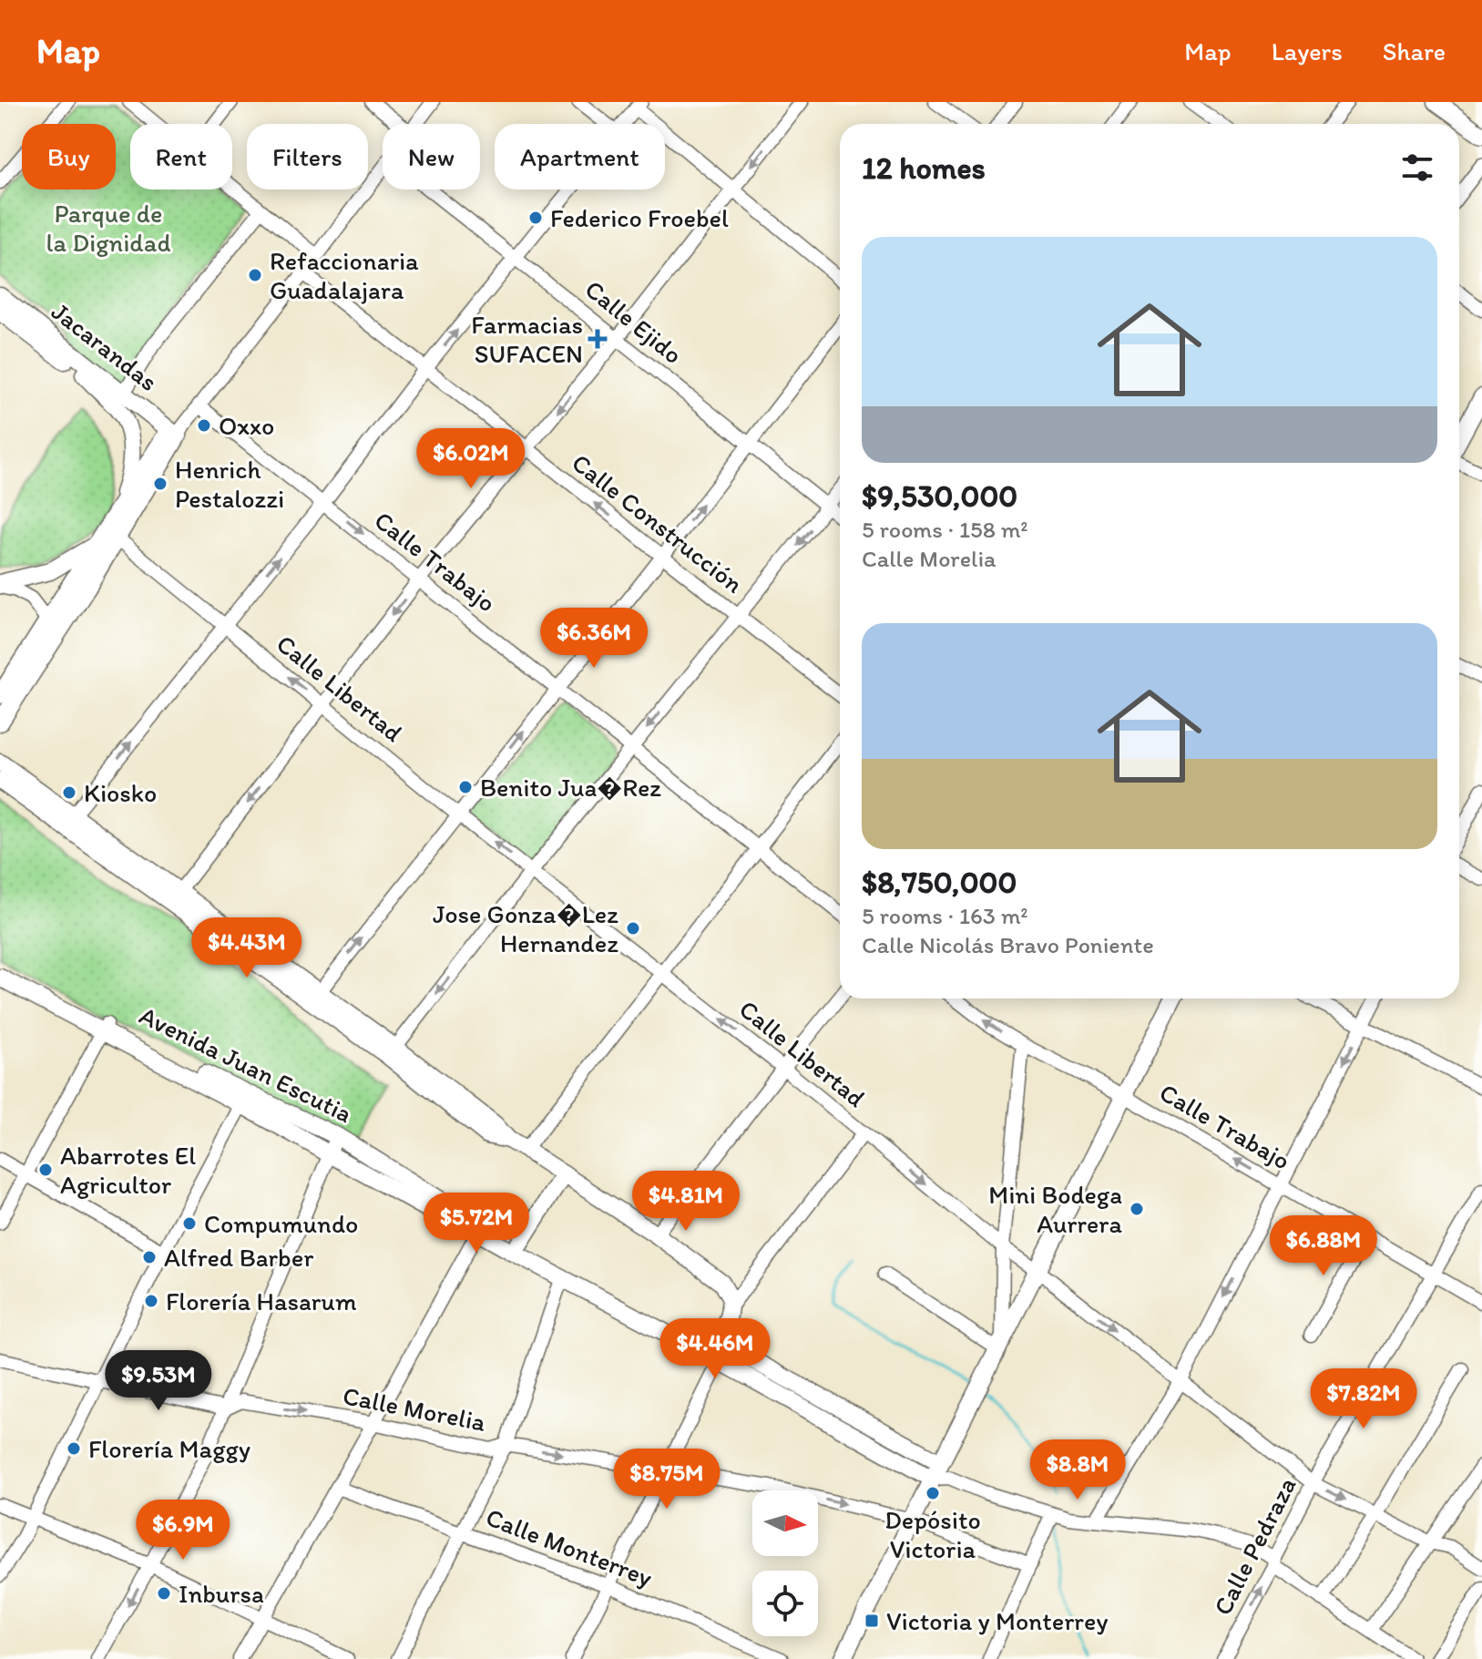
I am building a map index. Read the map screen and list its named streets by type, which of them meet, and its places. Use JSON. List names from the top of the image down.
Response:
{
  "streets": {
    "main road": ["Jacarandas", "Avenida Juan Escutia"],
    "street": [
      "Calle Ejido",
      "Calle Construcción",
      "Calle Trabajo",
      "Calle Libertad",
      "Calle Morelia",
      "Calle Pedraza",
      "Calle Monterrey"
    ]
  },
  "crossings": [
    ["Calle Trabajo", "Calle Pedraza"],
    ["Calle Libertad", "Calle Pedraza"]
  ],
  "one_way": ["Calle Morelia"],
  "parks": ["Parque de la Dignidad"],
  "places": {
    "other": [
      "Federico Froebel",
      "Refaccionaria Guadalajara",
      "Oxxo",
      "Henrich Pestalozzi",
      "Benito Jua�Rez",
      "Kiosko",
      "Jose Gonza�Lez Hernandez",
      "Abarrotes El Agricultor",
      "Mini Bodega Aurrera",
      "Compumundo",
      "Alfred Barber",
      "Florería Hasarum",
      "Florería Maggy",
      "Depósito Victoria",
      "Inbursa"
    ],
    "health": ["Farmacias SUFACEN"],
    "transit": ["Victoria y Monterrey"]
  },
  "north": "right",
  "page": {
    "header": "Map",
    "nav": ["Map", "Layers", "Share"],
    "chip": [
      "Buy",
      "Rent",
      "Filters",
      "New",
      "Apartment"
    ],
    "heading": "12 homes",
    "list": [
      {
        "name": "$9,530,000",
        "note": "5 rooms · 158 m² · Calle Morelia"
      },
      {
        "name": "$8,750,000",
        "note": "5 rooms · 163 m² · Calle Nicolás Bravo Poniente"
      }
    ],
    "price": [
      "$6.02M",
      "$6.36M",
      "$4.43M",
      "$4.81M",
      "$5.72M",
      "$6.88M",
      "$4.46M",
      "$9.53M",
      "$7.82M",
      "$8.8M",
      "$8.75M",
      "$6.9M"
    ]
  }
}
